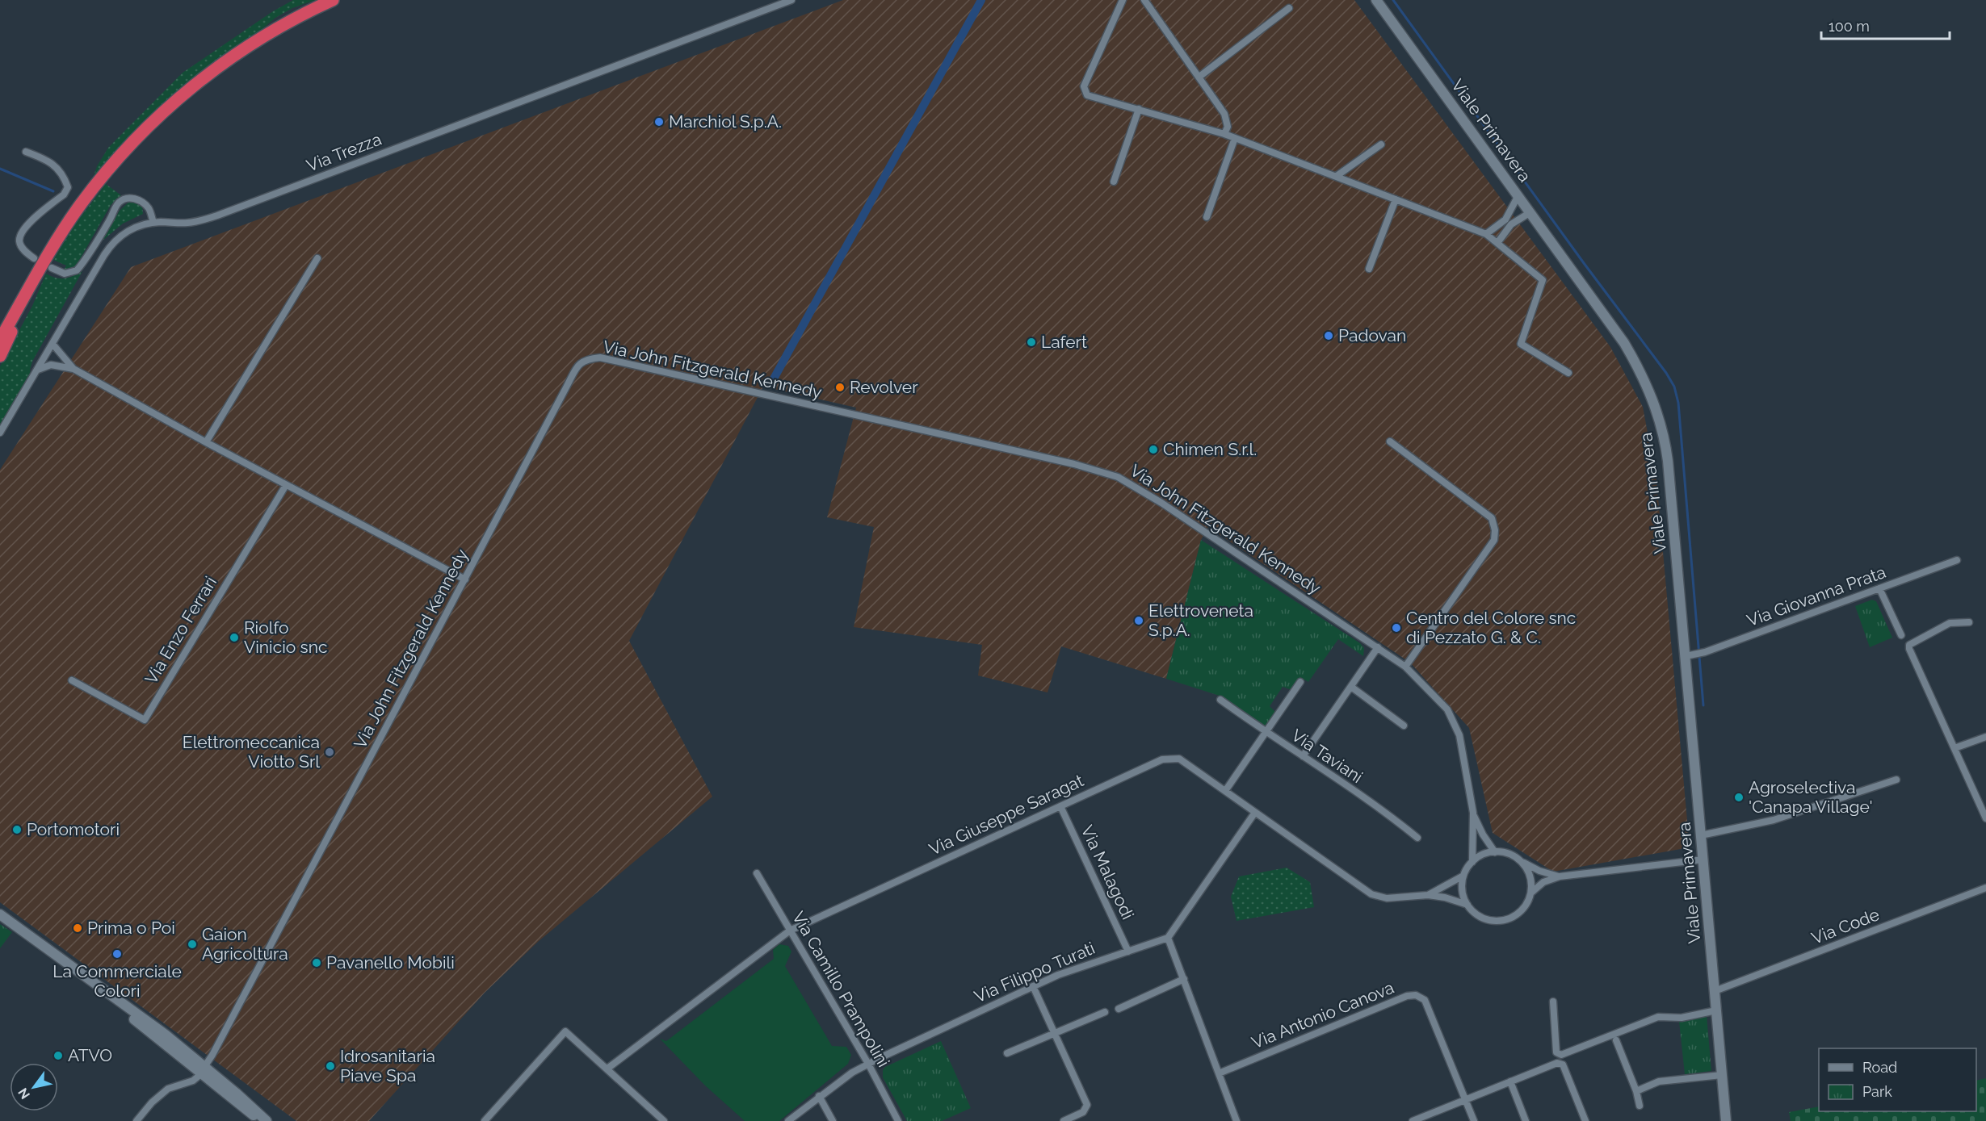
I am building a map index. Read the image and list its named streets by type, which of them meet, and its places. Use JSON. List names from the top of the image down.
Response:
{
  "streets": {
    "main road": ["Viale Primavera"],
    "street": [
      "Via Trezza",
      "Via John Fitzgerald Kennedy",
      "Via Giovanna Prata",
      "Via Enzo Ferrari",
      "Via Taviani",
      "Via Giuseppe Saragat",
      "Via Malagodi",
      "Via Code",
      "Via Filippo Turati",
      "Via Camillo Prampolini",
      "Via Antonio Canova"
    ]
  },
  "crossings": [
    ["Viale Primavera", "Via Giovanna Prata"],
    ["Viale Primavera", "Via Code"],
    ["Via John Fitzgerald Kennedy", "Via Giuseppe Saragat"],
    ["Via Giuseppe Saragat", "Via Malagodi"],
    ["Via Giuseppe Saragat", "Via Camillo Prampolini"],
    ["Via Malagodi", "Via Filippo Turati"],
    ["Via Filippo Turati", "Via Camillo Prampolini"]
  ],
  "places": [
    "Marchiol S.p.A.",
    "Padovan",
    "Lafert",
    "Revolver",
    "Chimen S.r.l.",
    "Elettroveneta S.p.A.",
    "Centro del Colore snc di Pezzato G. & C.",
    "Riolfo Vinicio snc",
    "Elettromeccanica Viotto Srl",
    "Agroselectiva 'Canapa Village'",
    "Portomotori",
    "Prima o Poi",
    "Gaion Agricoltura",
    "La Commerciale Colori",
    "Pavanello Mobili",
    "ATVO",
    "Idrosanitaria Piave Spa"
  ],
  "legend": ["Road", "Park"],
  "scale_bar": "100 m",
  "north": "bottom left"
}
